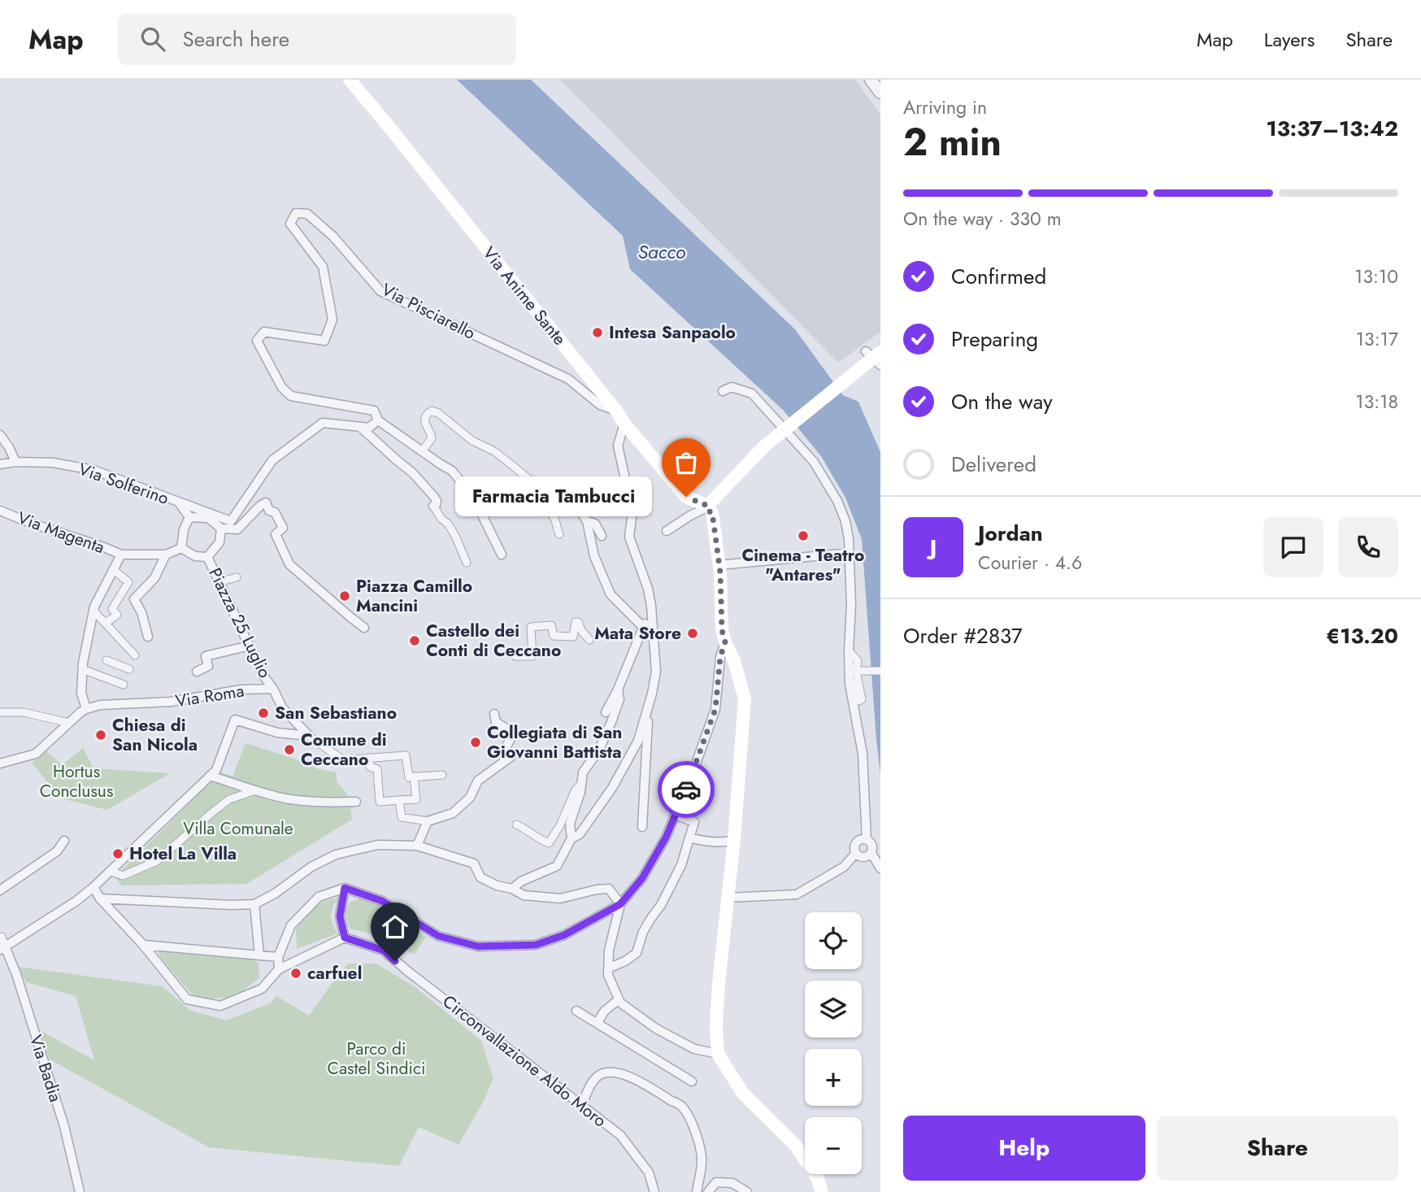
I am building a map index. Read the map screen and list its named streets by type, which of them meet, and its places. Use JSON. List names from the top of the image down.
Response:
{
  "streets": {
    "main road": ["Via Anime Sante"],
    "street": [
      "Via Pisciarello",
      "Via Solferino",
      "Via Magenta",
      "Piazza 25 Luglio",
      "Via Roma",
      "Circonvallazione Aldo Moro",
      "Via Badia"
    ]
  },
  "crossings": [
    ["Via Anime Sante", "Via Pisciarello"],
    ["Piazza 25 Luglio", "Via Roma"]
  ],
  "water": ["Sacco"],
  "parks": ["Hortus Conclusus", "Villa Comunale", "Parco di Castel Sindici"],
  "places": [
    "Intesa Sanpaolo",
    "Farmacia Tambucci",
    "Cinema - Teatro \"Antares\"",
    "Piazza Camillo Mancini",
    "Mata Store",
    "Castello dei Conti di Ceccano",
    "San Sebastiano",
    "Chiesa di San Nicola",
    "Collegiata di San Giovanni Battista",
    "Comune di Ceccano",
    "Hotel La Villa",
    "carfuel"
  ],
  "page": {
    "header": "Map",
    "search": "Search here",
    "nav": ["Map", "Layers", "Share"],
    "heading": ["2 min", "Arriving in", "13:37–13:42"],
    "panel": [
      "Jordan",
      "Courier · 4.6",
      "Order #2837",
      "€13.20"
    ],
    "bar": "On the way · 330 m",
    "list": [
      ["Confirmed", "13:10"],
      ["Preparing", "13:17"],
      ["On the way", "13:18"],
      "Delivered"
    ],
    "bubble": "Farmacia Tambucci",
    "round": "J",
    "map_buttons": ["+", "−"],
    "buttons": ["Help", "Share"]
  }
}
